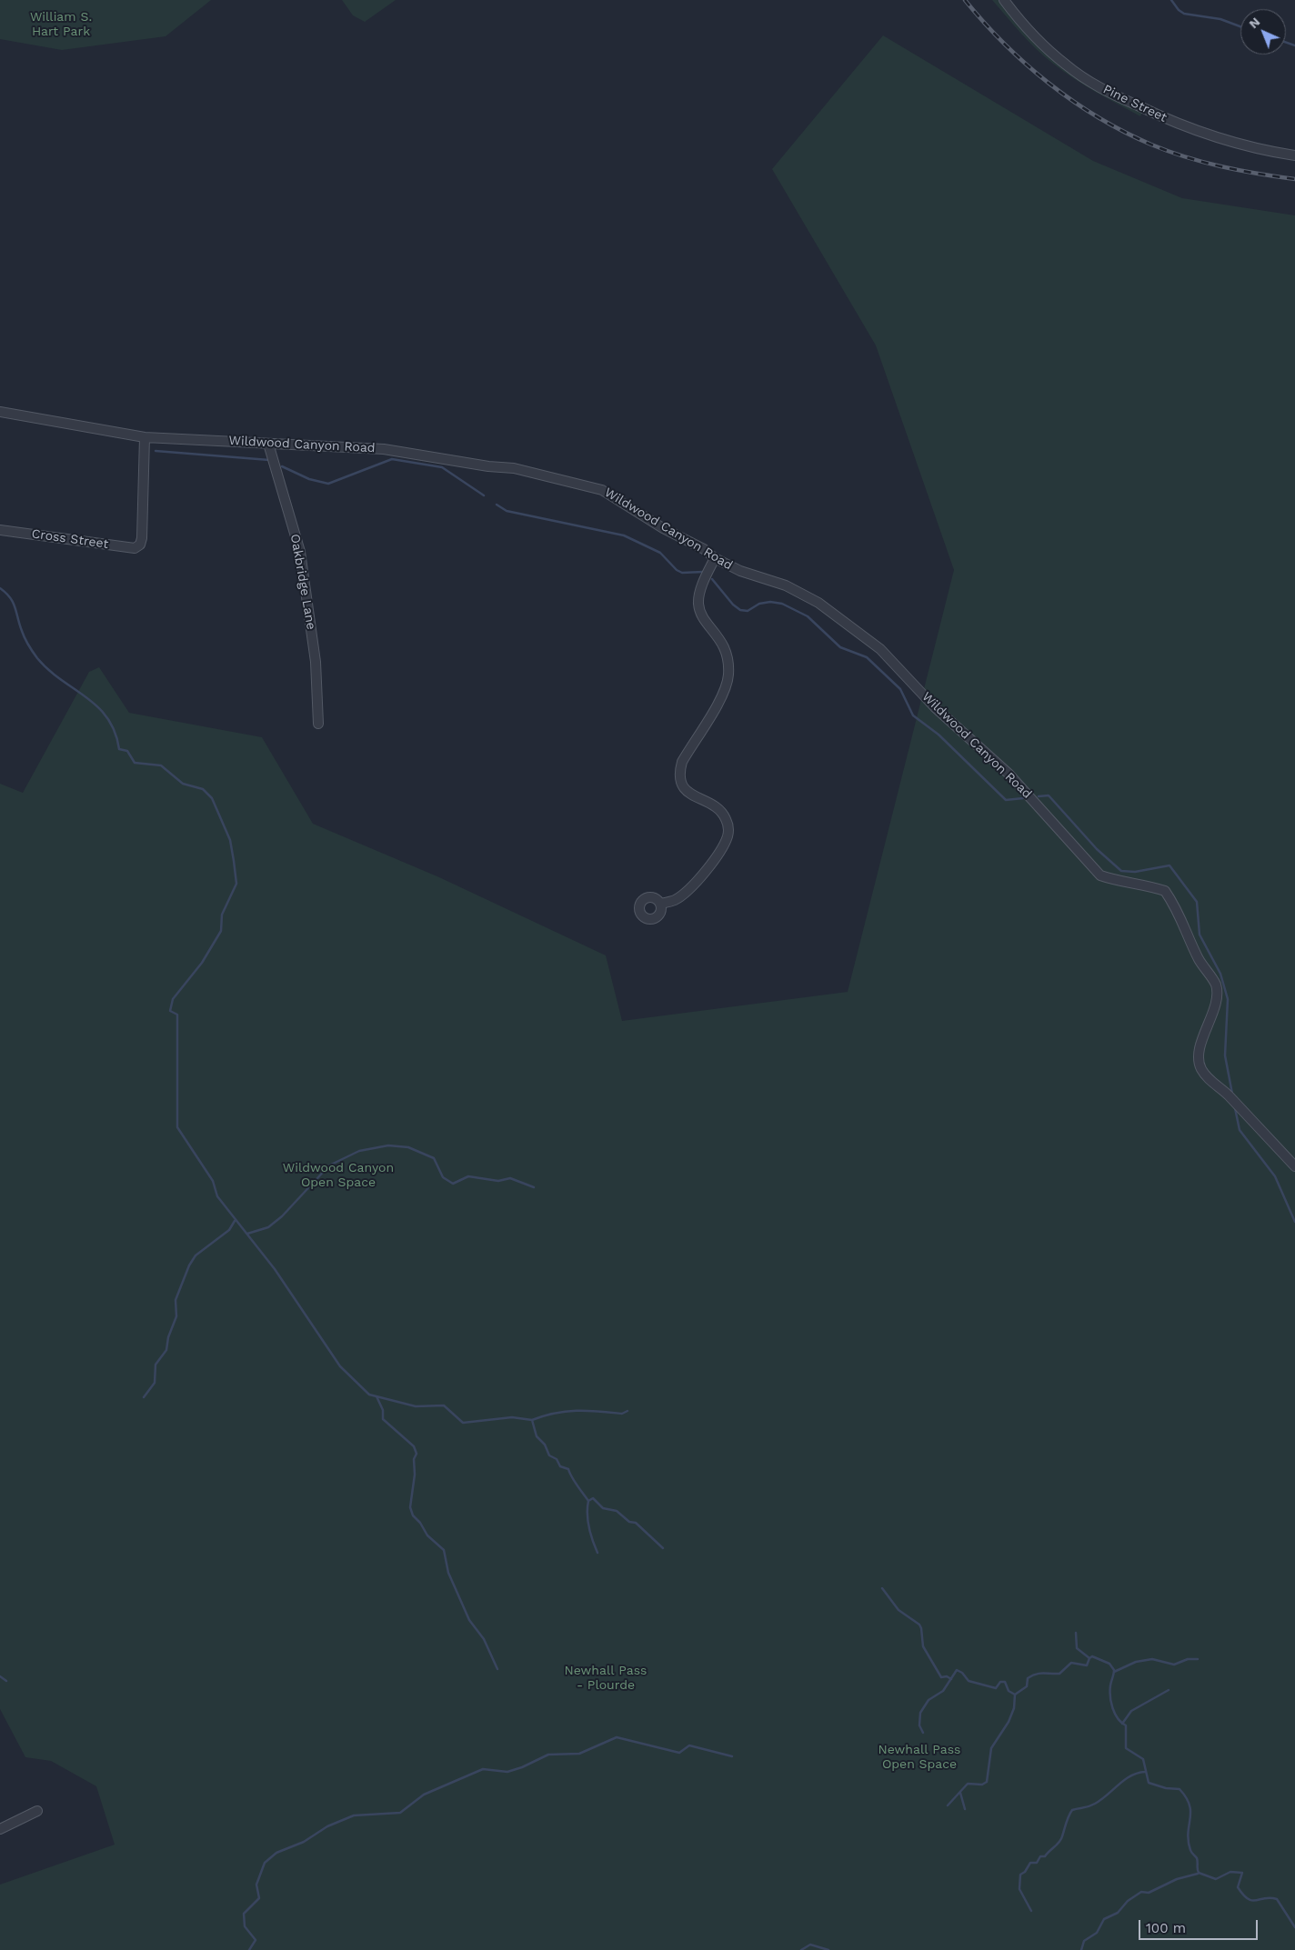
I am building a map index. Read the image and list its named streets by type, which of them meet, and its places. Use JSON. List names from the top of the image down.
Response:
{
  "streets": {
    "street": [
      "Pine Street",
      "Wildwood Canyon Road",
      "Cross Street",
      "Oakbridge Lane"
    ]
  },
  "crossings": [
    ["Wildwood Canyon Road", "Cross Street"],
    ["Wildwood Canyon Road", "Oakbridge Lane"]
  ],
  "parks": [
    "William S. Hart Park",
    "Wildwood Canyon Open Space",
    "Newhall Pass - Plourde",
    "Newhall Pass Open Space"
  ],
  "scale_bar": "100 m",
  "north": "top left"
}
